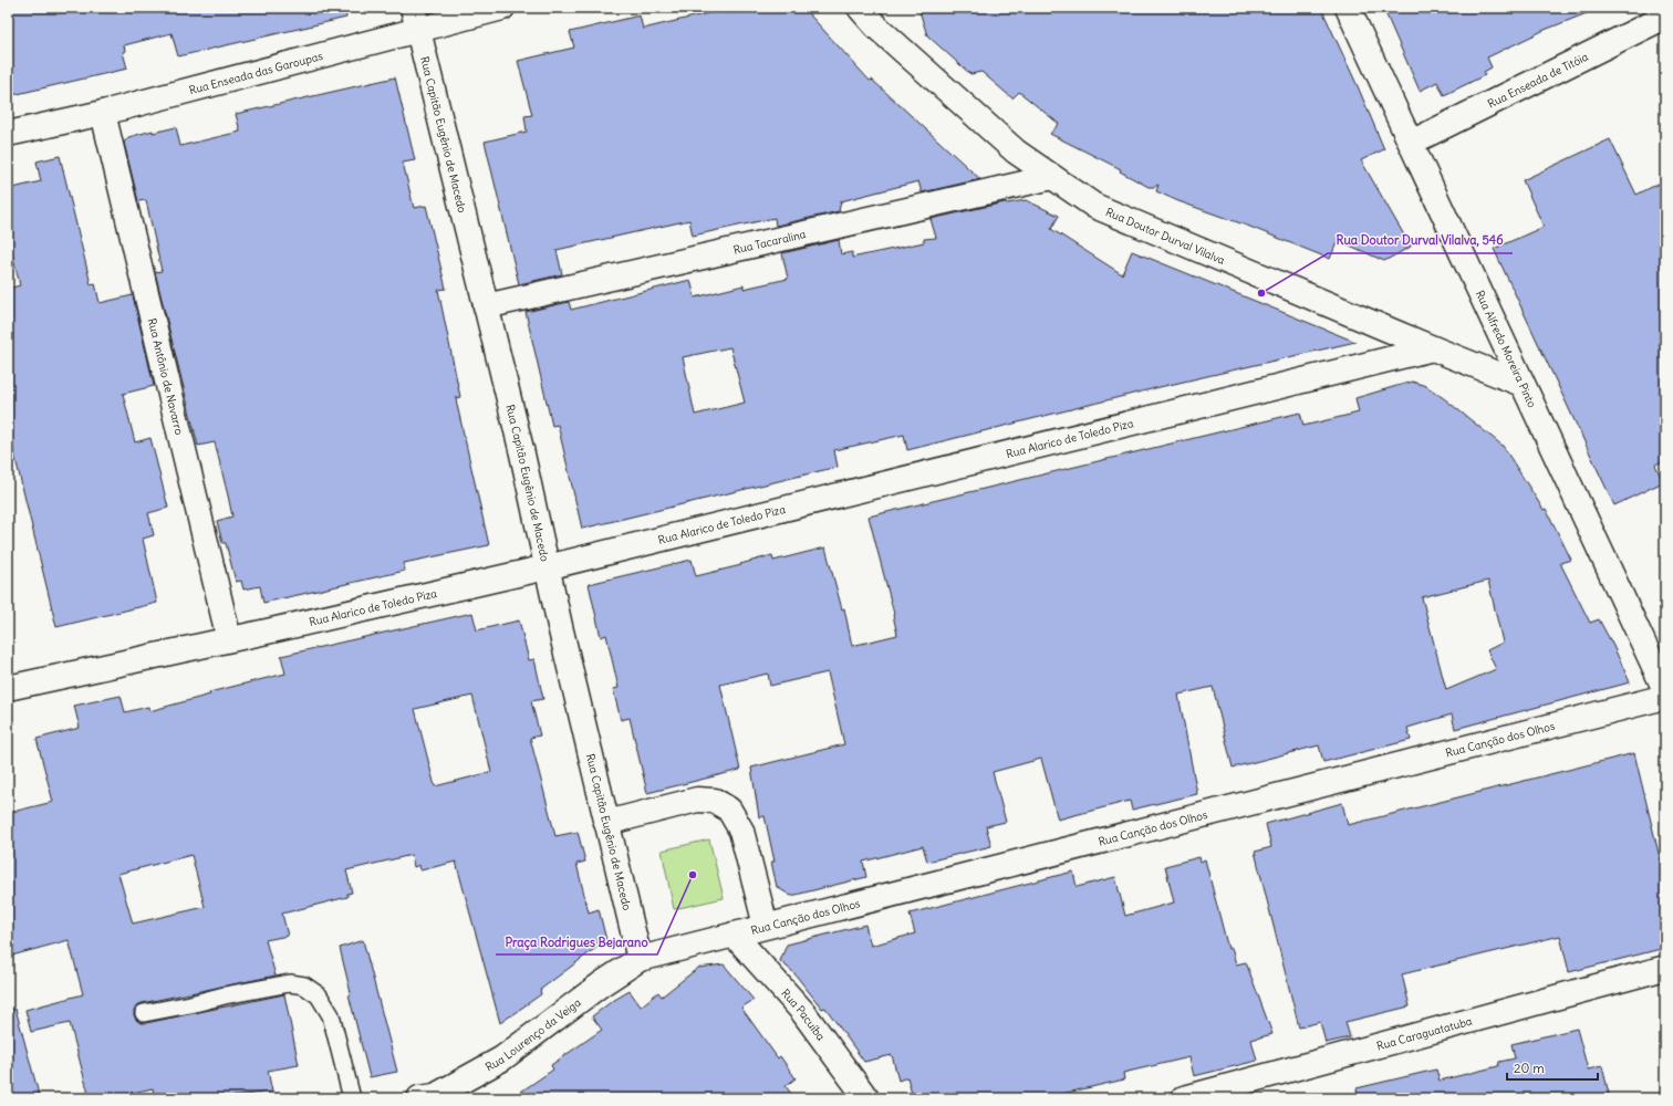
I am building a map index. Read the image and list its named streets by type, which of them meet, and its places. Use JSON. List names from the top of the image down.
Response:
{
  "streets": {
    "street": [
      "Rua Enseada das Garoupas",
      "Rua Enseada de Titóia",
      "Rua Capitão Eugênio de Macedo",
      "Rua Doutor Durval Vilalva",
      "Rua Tacaralina",
      "Rua Alfredo Moreira Pinto",
      "Rua Antônio de Navarro",
      "Rua Alarico de Toledo Piza",
      "Rua Canção dos Olhos",
      "Rua Pacuíba",
      "Rua Caraguatatuba",
      "Rua Lourenço da Veiga"
    ]
  },
  "crossings": [
    ["Rua Enseada das Garoupas", "Rua Capitão Eugênio de Macedo"],
    ["Rua Enseada das Garoupas", "Rua Antônio de Navarro"],
    ["Rua Enseada de Titóia", "Rua Alfredo Moreira Pinto"],
    ["Rua Capitão Eugênio de Macedo", "Rua Tacaralina"],
    ["Rua Capitão Eugênio de Macedo", "Rua Alarico de Toledo Piza"],
    ["Rua Capitão Eugênio de Macedo", "Rua Canção dos Olhos"],
    ["Rua Capitão Eugênio de Macedo", "Rua Lourenço da Veiga"],
    ["Rua Doutor Durval Vilalva", "Rua Tacaralina"],
    ["Rua Doutor Durval Vilalva", "Rua Alfredo Moreira Pinto"],
    ["Rua Doutor Durval Vilalva", "Rua Alarico de Toledo Piza"],
    ["Rua Antônio de Navarro", "Rua Alarico de Toledo Piza"],
    ["Rua Canção dos Olhos", "Rua Pacuíba"],
    ["Rua Canção dos Olhos", "Rua Lourenço da Veiga"]
  ],
  "places": ["Rua Doutor Durval Vilalva, 546", "Praça Rodrigues Bejarano"],
  "scale_bar": "20 m"
}
